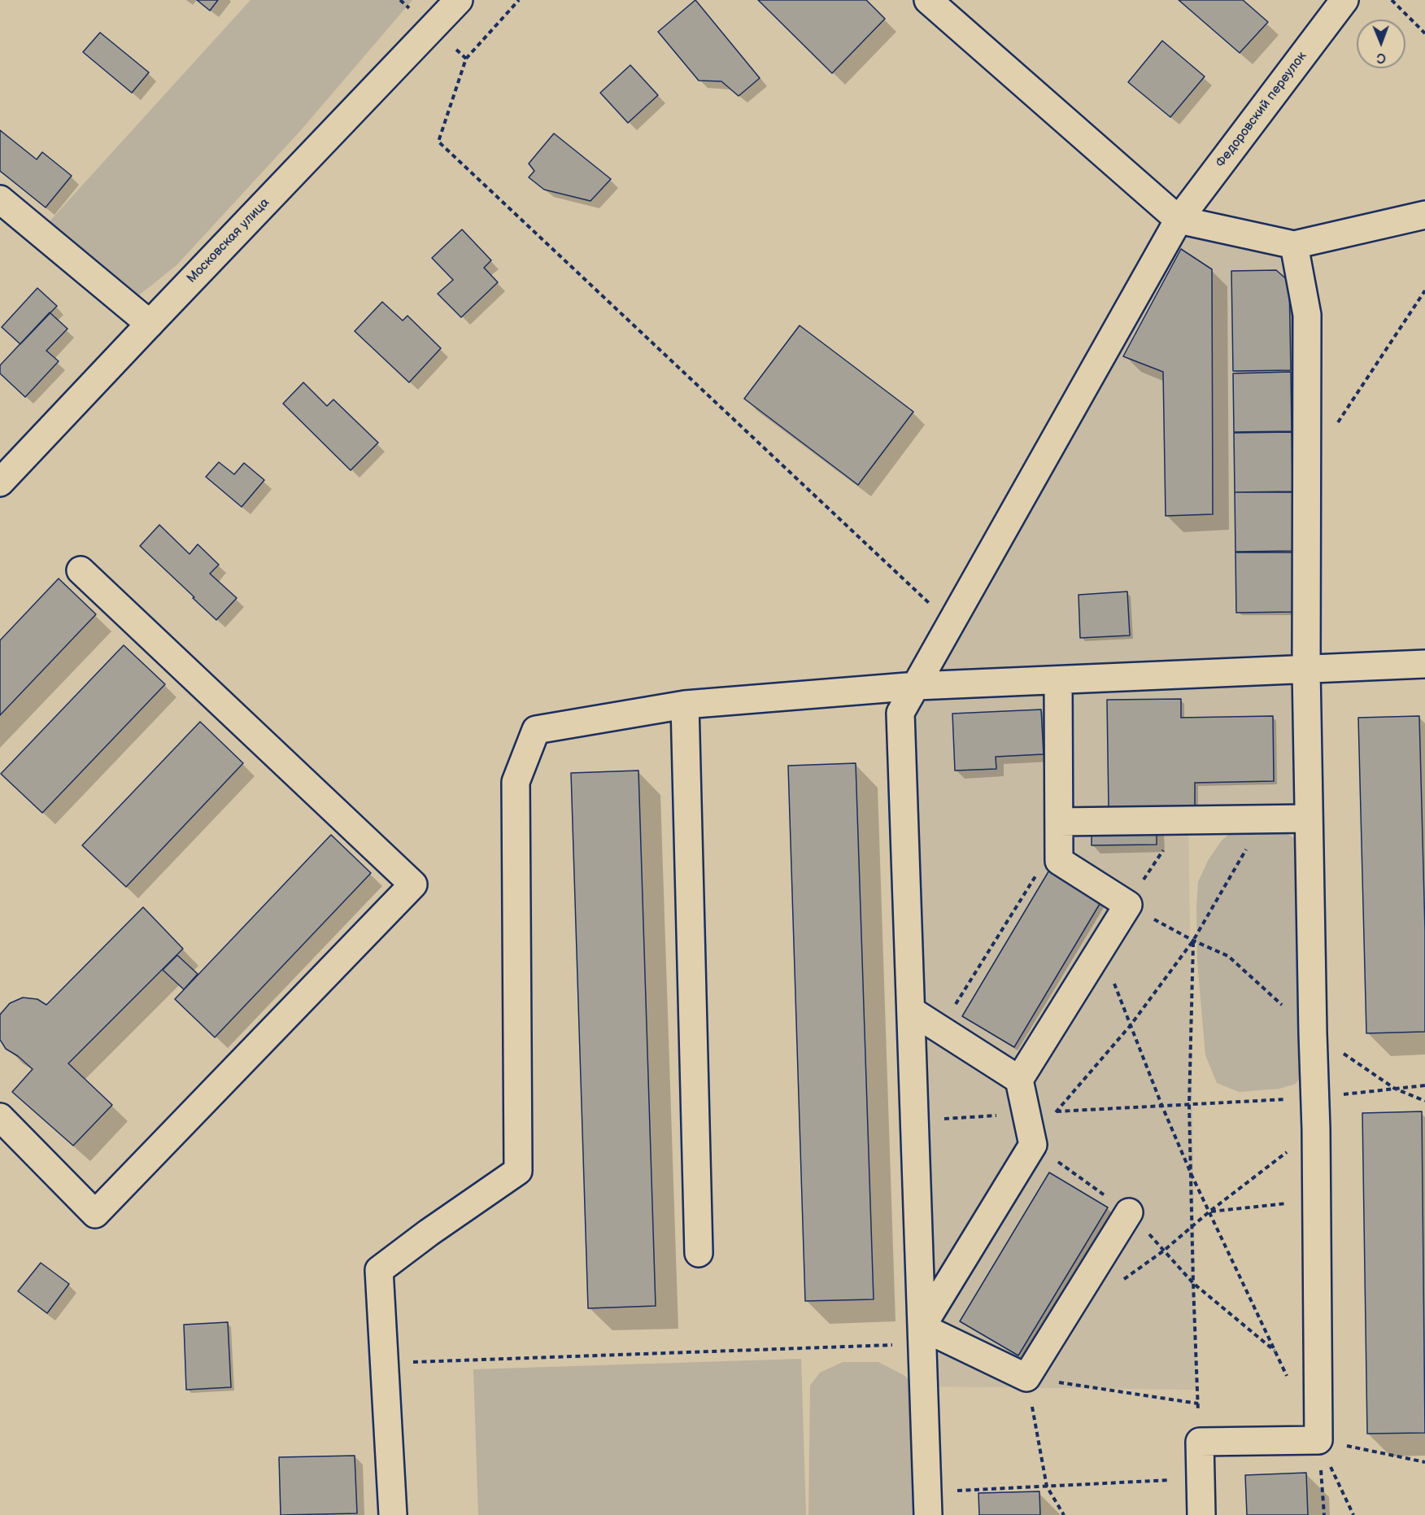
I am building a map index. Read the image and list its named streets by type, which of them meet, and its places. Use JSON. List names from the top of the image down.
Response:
{
  "streets": {
    "street": ["Федоровский переулок", "Московская улица"]
  },
  "north": "bottom"
}
